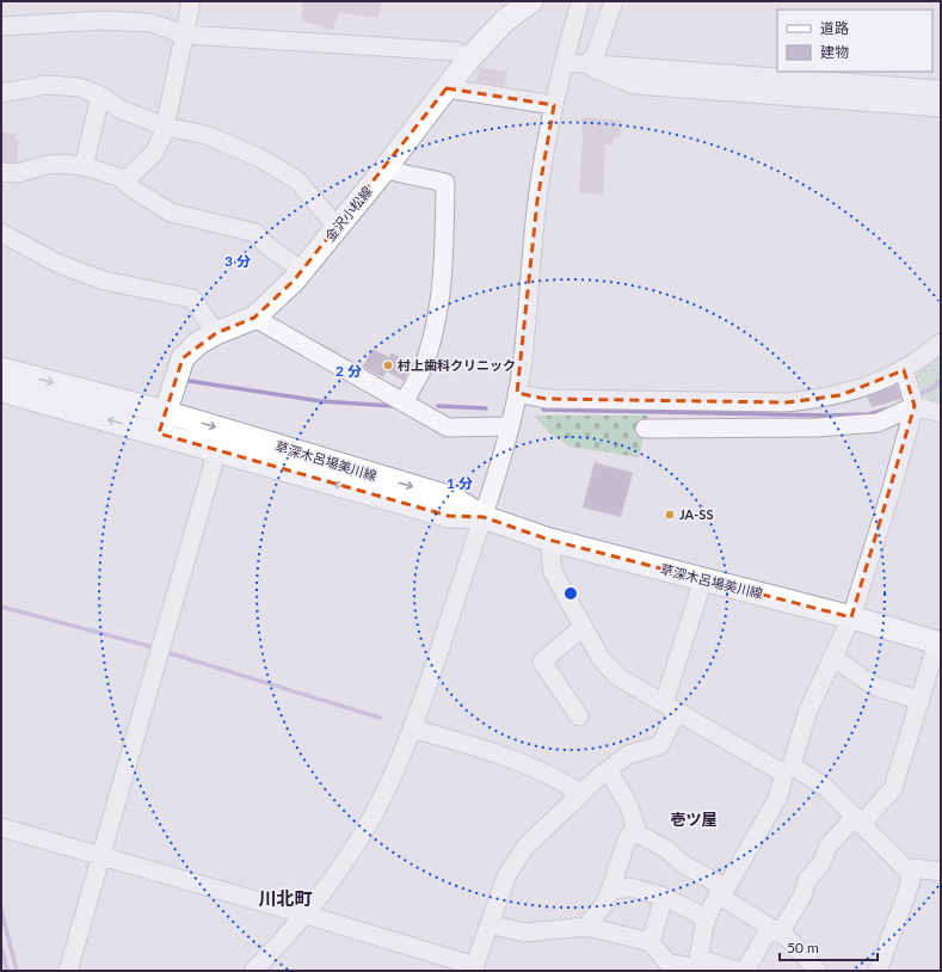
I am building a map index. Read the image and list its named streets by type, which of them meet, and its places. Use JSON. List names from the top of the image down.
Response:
{
  "streets": {
    "main road": ["金沢小松線", "草深木呂場美川線"]
  },
  "crossings": [
    ["金沢小松線", "草深木呂場美川線"]
  ],
  "districts": ["壱ツ屋", "川北町"],
  "places": ["村上歯科クリニック", "JA-SS"],
  "legend": ["道路", "建物"],
  "scale_bar": "50 m",
  "rings": ["3 分", "2 分", "1 分"]
}
